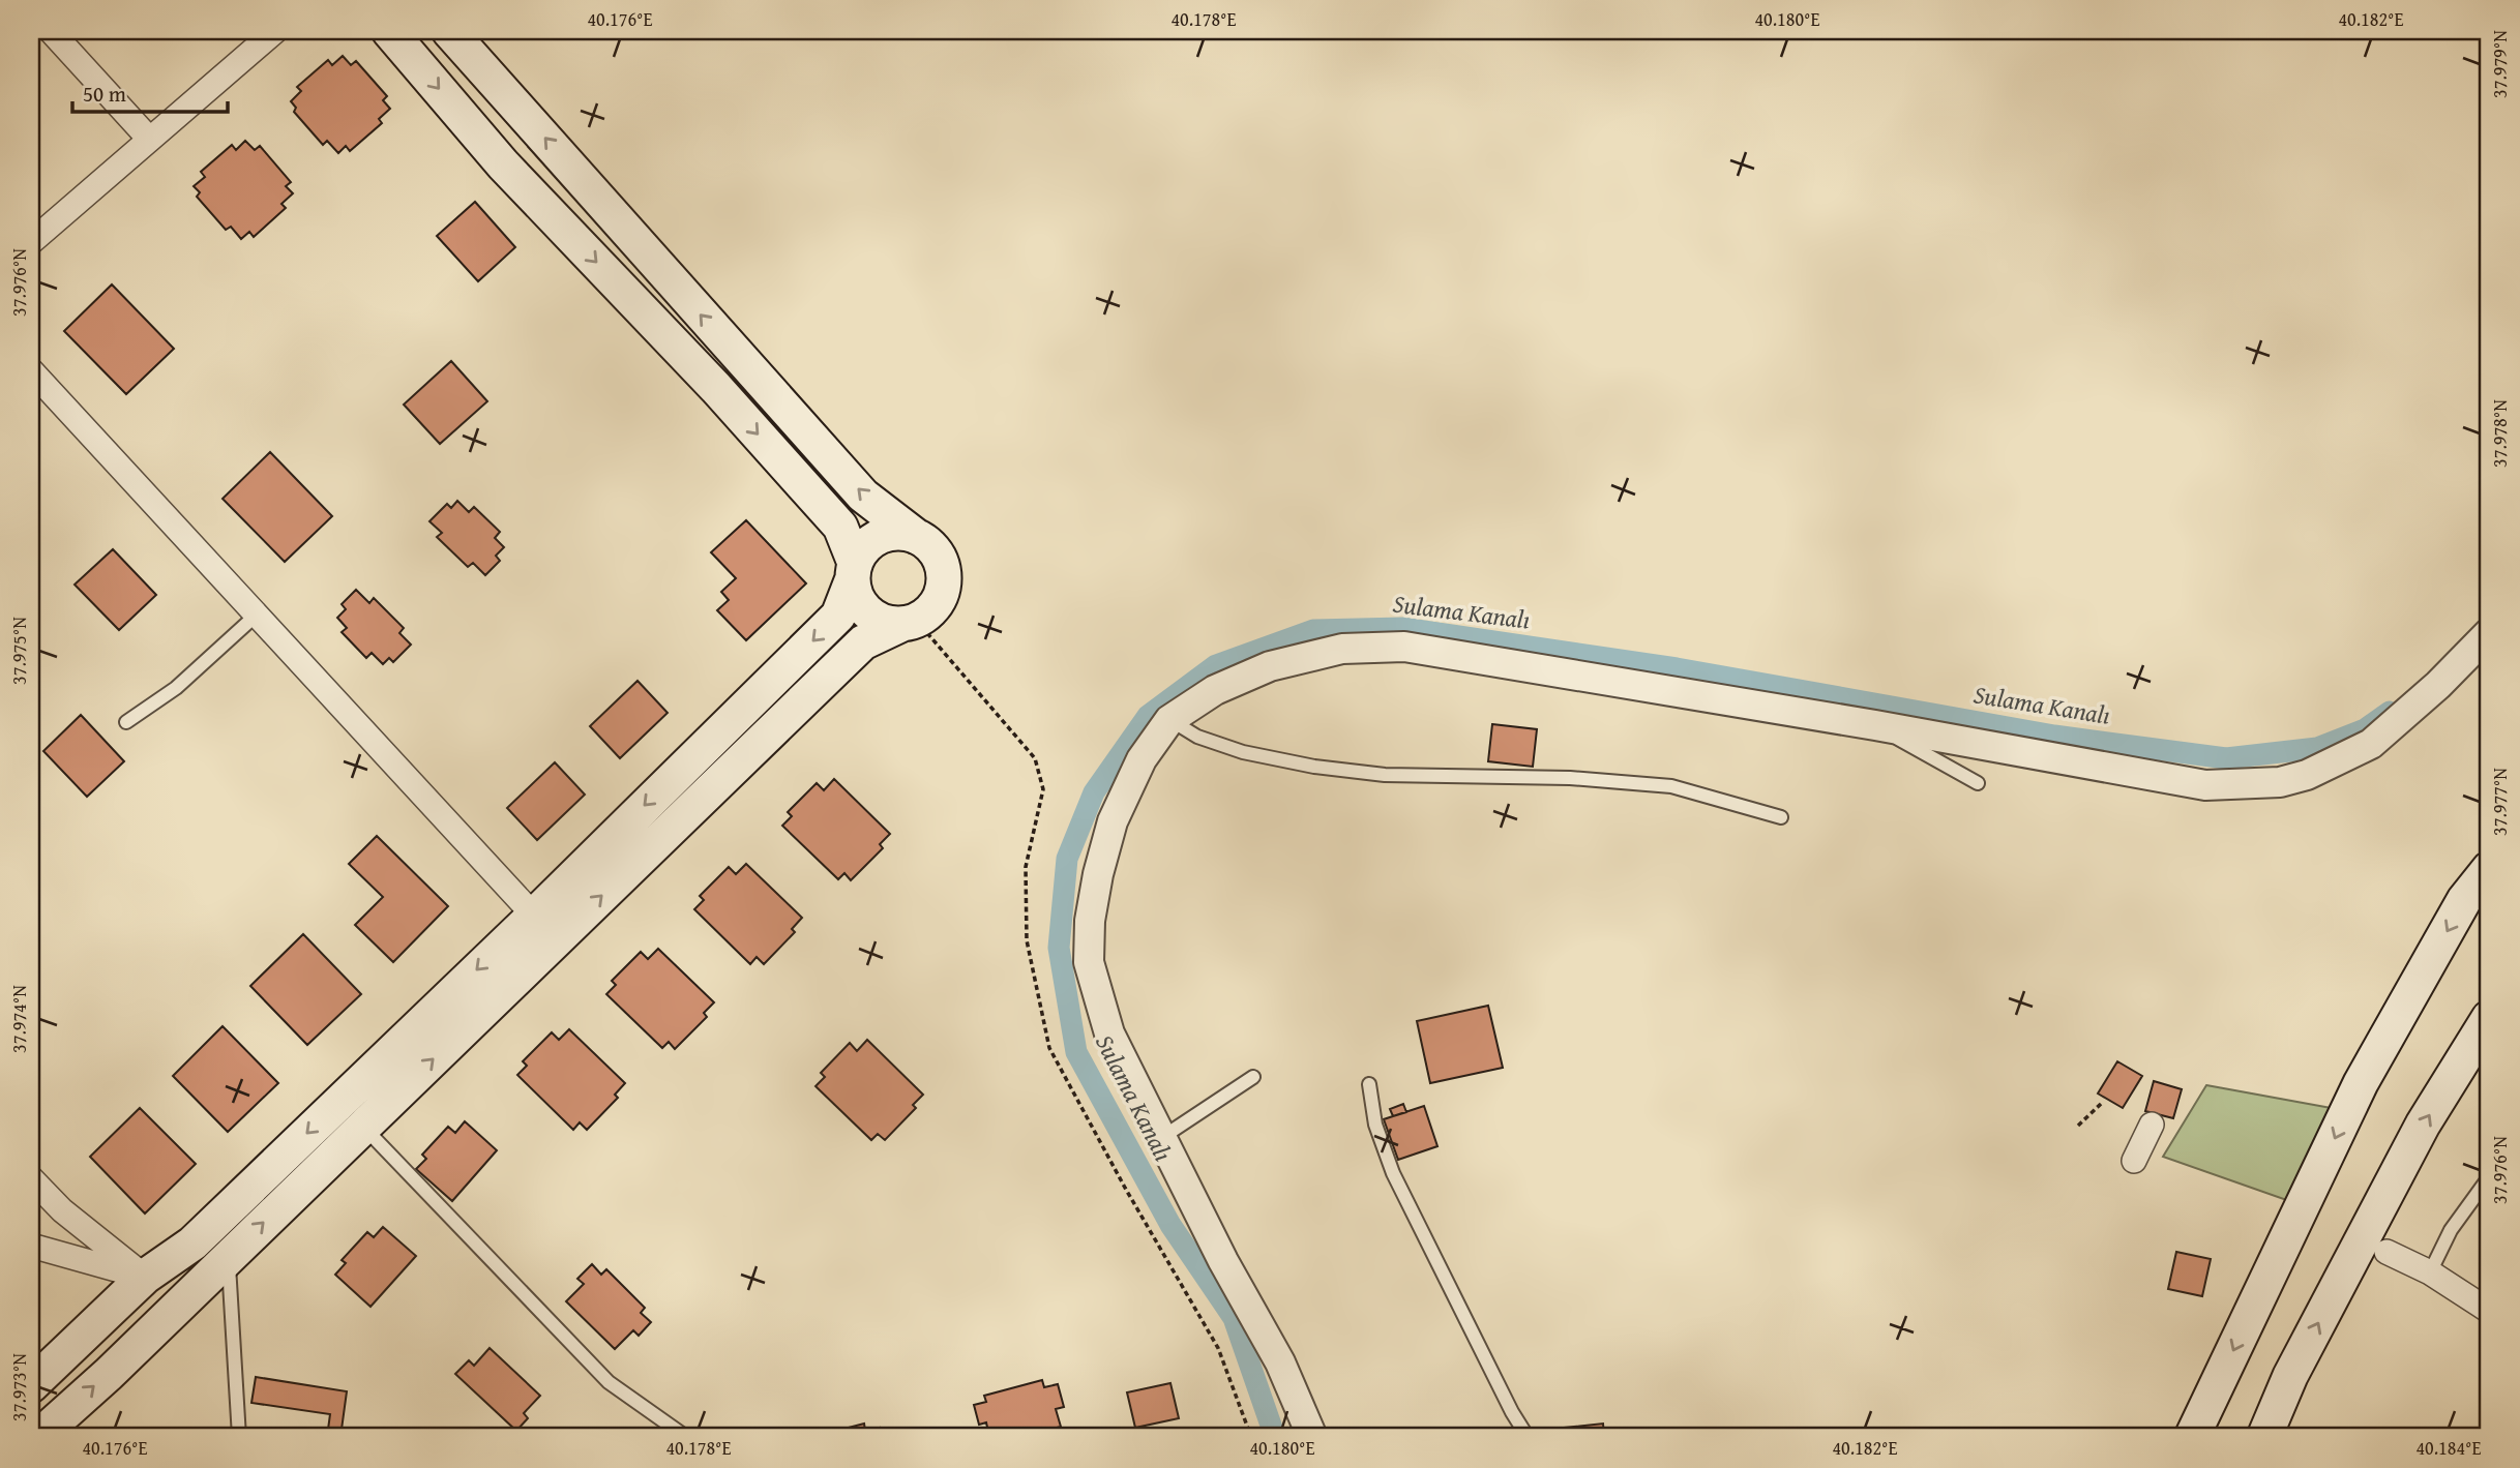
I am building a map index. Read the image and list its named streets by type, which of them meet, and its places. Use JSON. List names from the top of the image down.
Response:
{
  "water": ["Sulama Kanalı"],
  "scale_bar": "50 m",
  "coordinates": [
    "40.176°E",
    "40.178°E",
    "40.180°E",
    "40.182°E",
    "37.979°N",
    "37.976°N",
    "37.978°N",
    "37.975°N",
    "37.977°N",
    "37.974°N",
    "37.973°N",
    "40.184°E"
  ]
}
